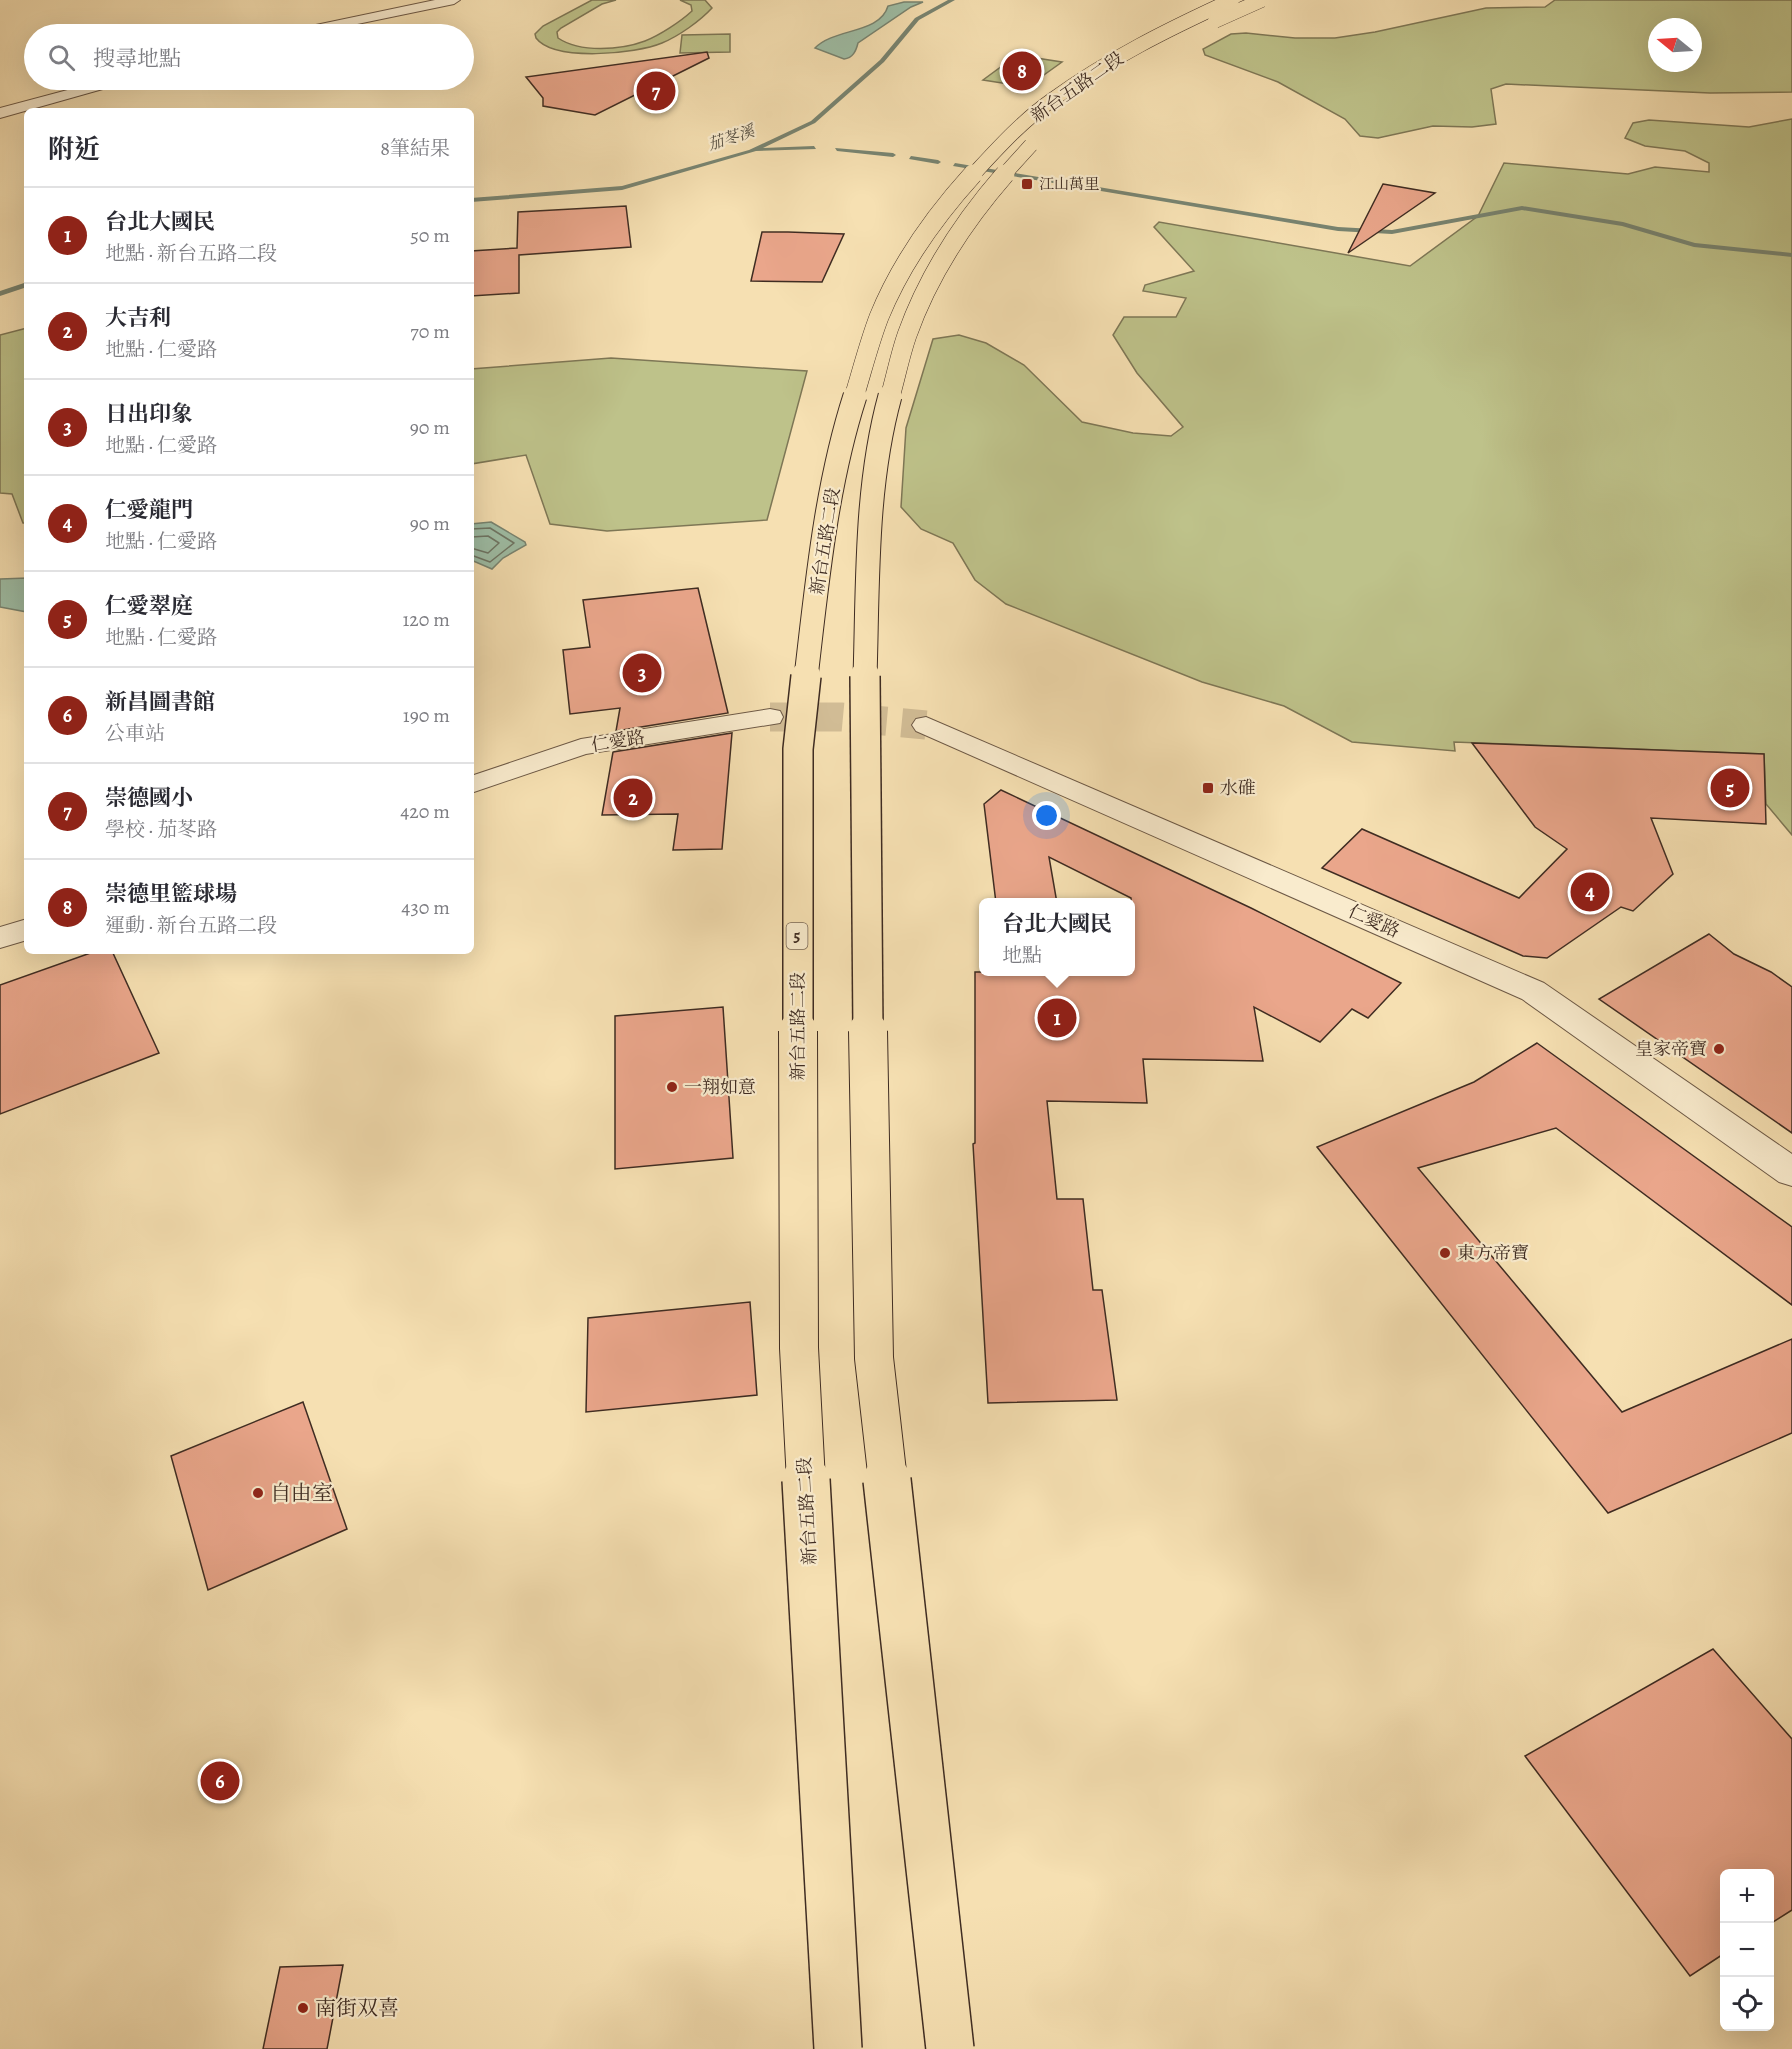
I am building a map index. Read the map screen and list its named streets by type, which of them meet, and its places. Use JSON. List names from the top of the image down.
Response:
{
  "streets": {
    "main road": ["新台五路二段", "5"],
    "street": ["仁愛路"]
  },
  "water": ["茄苳溪"],
  "places": {
    "transit": ["江山萬里", "水碓"],
    "other": [
      "皇家帝寶",
      "一翔如意",
      "東方帝寶",
      "自由室",
      "南街双喜"
    ]
  },
  "north": "left",
  "page": {
    "search": "搜尋地點",
    "pins": [
      "8",
      "7",
      "3",
      "5",
      "2",
      "4",
      "1",
      "6"
    ],
    "heading": ["附近", "8筆結果"],
    "list": [
      {
        "mark": "1",
        "name": "台北大國民",
        "note": "地點 · 新台五路二段",
        "value": "50 m"
      },
      {
        "mark": "2",
        "name": "大吉利",
        "note": "地點 · 仁愛路",
        "value": "70 m"
      },
      {
        "mark": "3",
        "name": "日出印象",
        "note": "地點 · 仁愛路",
        "value": "90 m"
      },
      {
        "mark": "4",
        "name": "仁愛龍門",
        "note": "地點 · 仁愛路",
        "value": "90 m"
      },
      {
        "mark": "5",
        "name": "仁愛翠庭",
        "note": "地點 · 仁愛路",
        "value": "120 m"
      },
      {
        "mark": "6",
        "name": "新昌圖書館",
        "note": "公車站",
        "value": "190 m"
      },
      {
        "mark": "7",
        "name": "崇德國小",
        "note": "學校 · 茄苳路",
        "value": "420 m"
      },
      {
        "mark": "8",
        "name": "崇德里籃球場",
        "note": "運動 · 新台五路二段",
        "value": "430 m"
      }
    ],
    "popup": ["台北大國民", "地點"],
    "map_buttons": ["+", "−"]
  }
}
